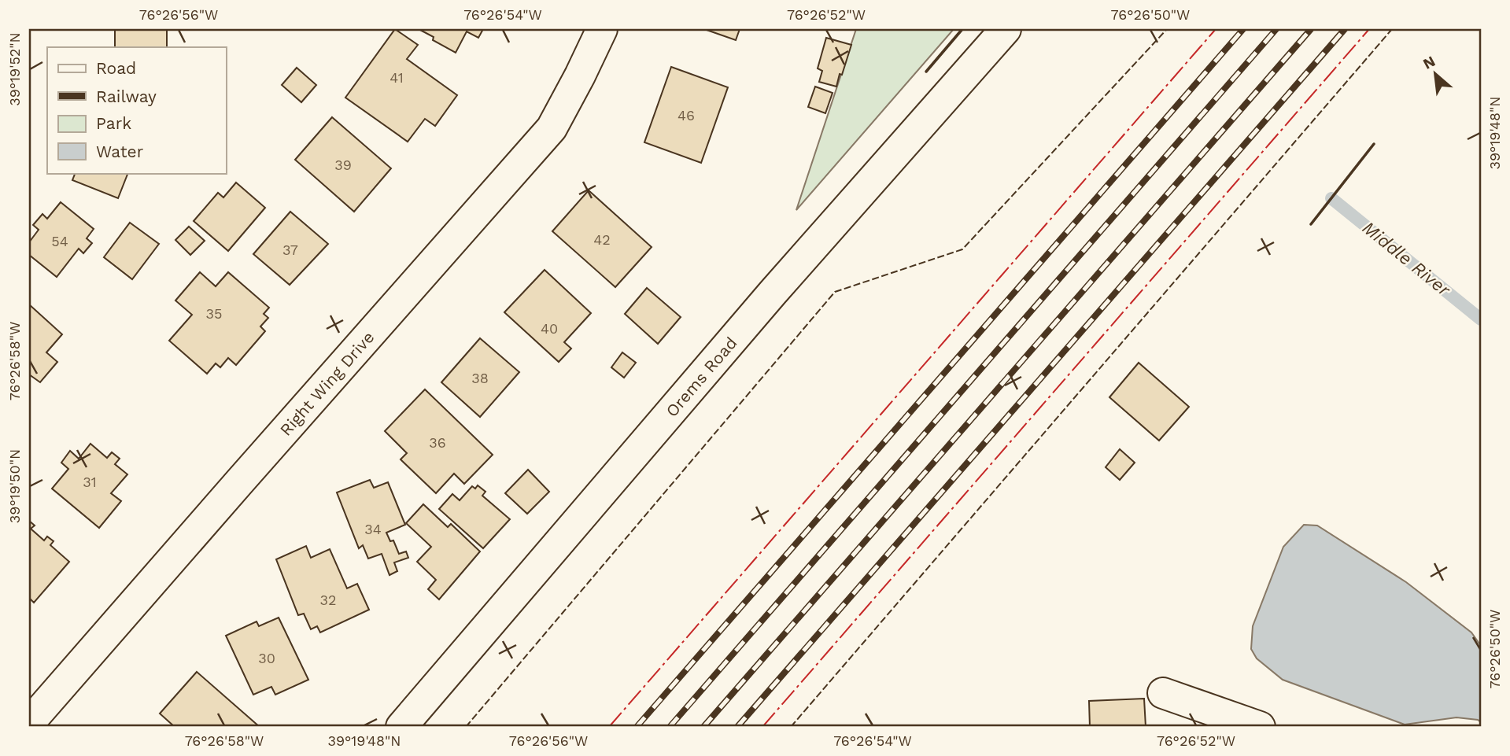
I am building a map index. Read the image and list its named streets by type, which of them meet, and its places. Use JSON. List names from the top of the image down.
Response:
{
  "streets": {
    "street": ["Orems Road", "Right Wing Drive"]
  },
  "water": ["Middle River"],
  "house_numbers": [
    "41",
    "46",
    "39",
    "42",
    "54",
    "37",
    "35",
    "40",
    "38",
    "36",
    "31",
    "34",
    "32",
    "30"
  ],
  "legend": [
    "Road",
    "Railway",
    "Park",
    "Water"
  ],
  "north": "top left",
  "coordinates": [
    "76°26'56\"W",
    "76°26'54\"W",
    "76°26'52\"W",
    "76°26'50\"W",
    "39°19'52\"N",
    "39°19'48\"N",
    "76°26'58\"W",
    "39°19'50\"N"
  ]
}
